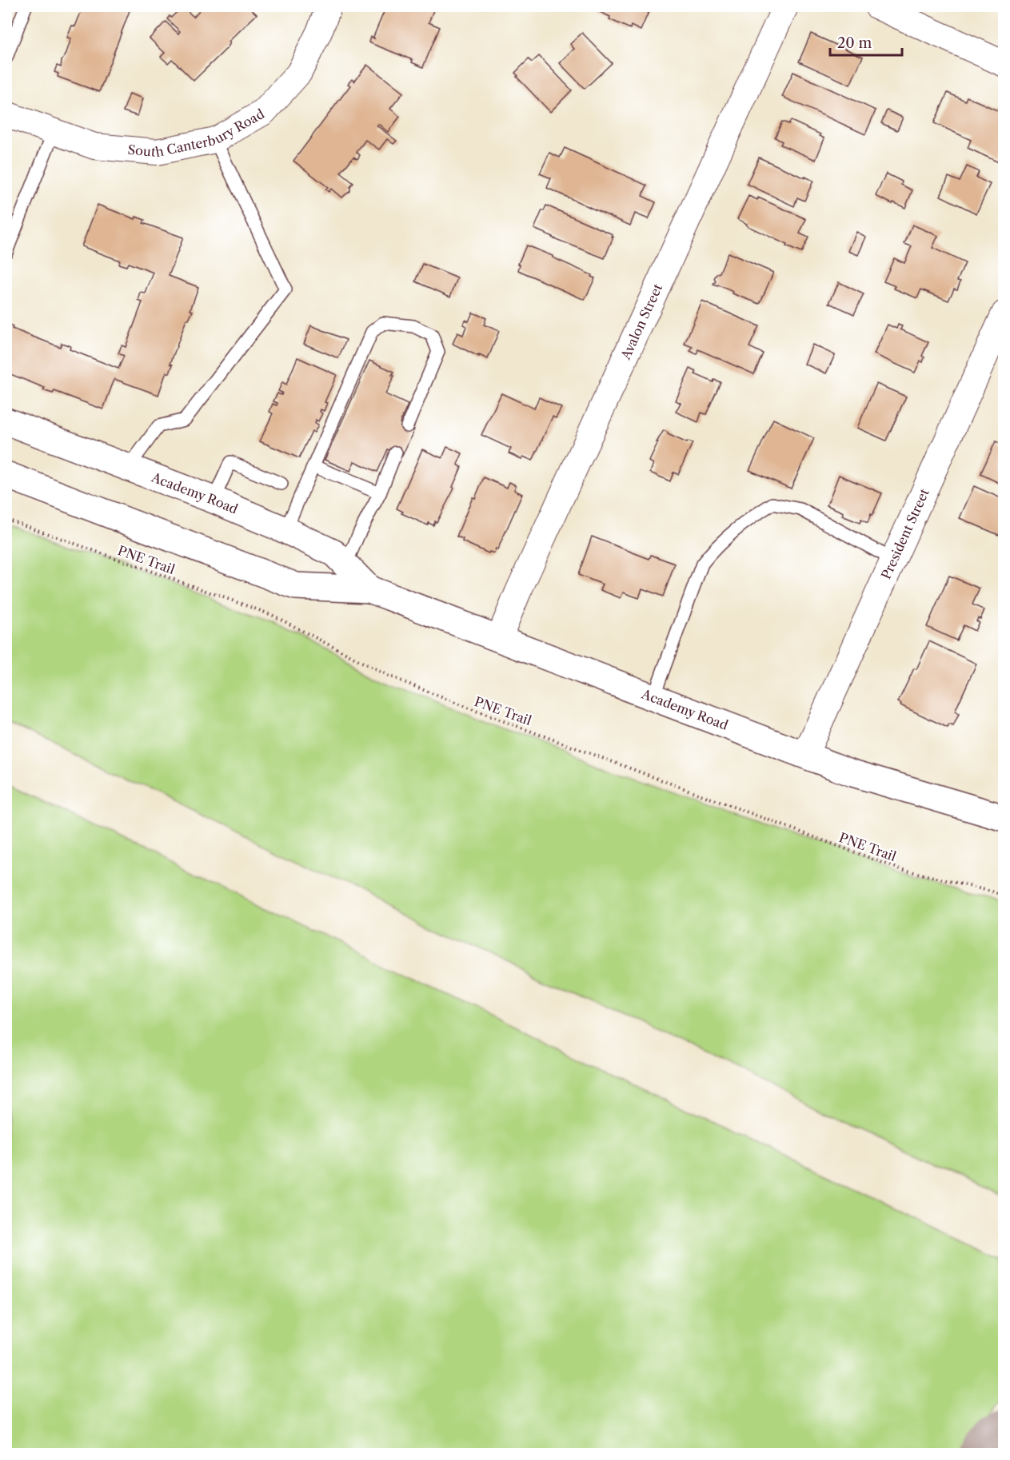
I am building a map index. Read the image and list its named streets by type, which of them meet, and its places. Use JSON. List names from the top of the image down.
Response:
{
  "streets": {
    "main road": ["Academy Road"],
    "street": ["South Canterbury Road", "Avalon Street", "President Street"],
    "path": ["PNE Trail"]
  },
  "crossings": [
    ["Avalon Street", "Academy Road"],
    ["Academy Road", "President Street"]
  ],
  "scale_bar": "20 m"
}
